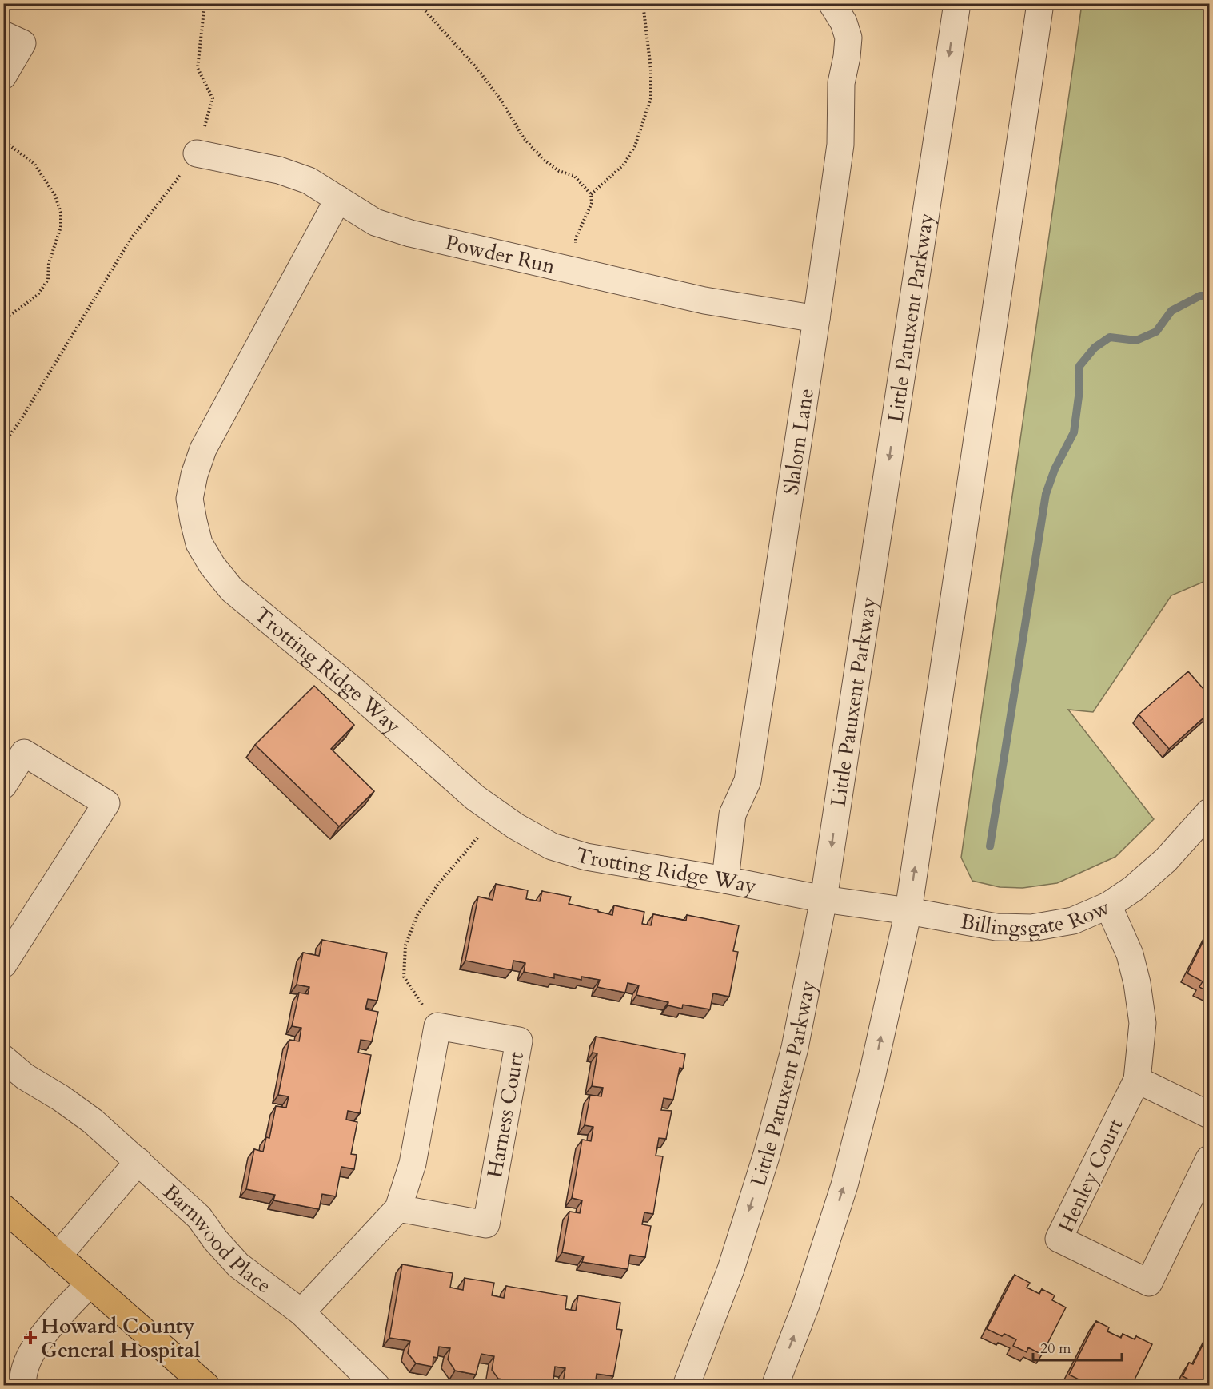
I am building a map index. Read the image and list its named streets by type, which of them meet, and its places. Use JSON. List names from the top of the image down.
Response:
{
  "streets": {
    "street": [
      "Powder Run",
      "Little Patuxent Parkway",
      "Slalom Lane",
      "Trotting Ridge Way",
      "Billingsgate Row",
      "Harness Court",
      "Henley Court",
      "Barnwood Place"
    ]
  },
  "crossings": [
    ["Powder Run", "Slalom Lane"],
    ["Powder Run", "Trotting Ridge Way"],
    ["Little Patuxent Parkway", "Trotting Ridge Way"],
    ["Little Patuxent Parkway", "Billingsgate Row"],
    ["Slalom Lane", "Trotting Ridge Way"],
    ["Trotting Ridge Way", "Billingsgate Row"],
    ["Billingsgate Row", "Henley Court"]
  ],
  "places": {
    "health": ["Howard County General Hospital"]
  },
  "scale_bar": "20 m"
}
